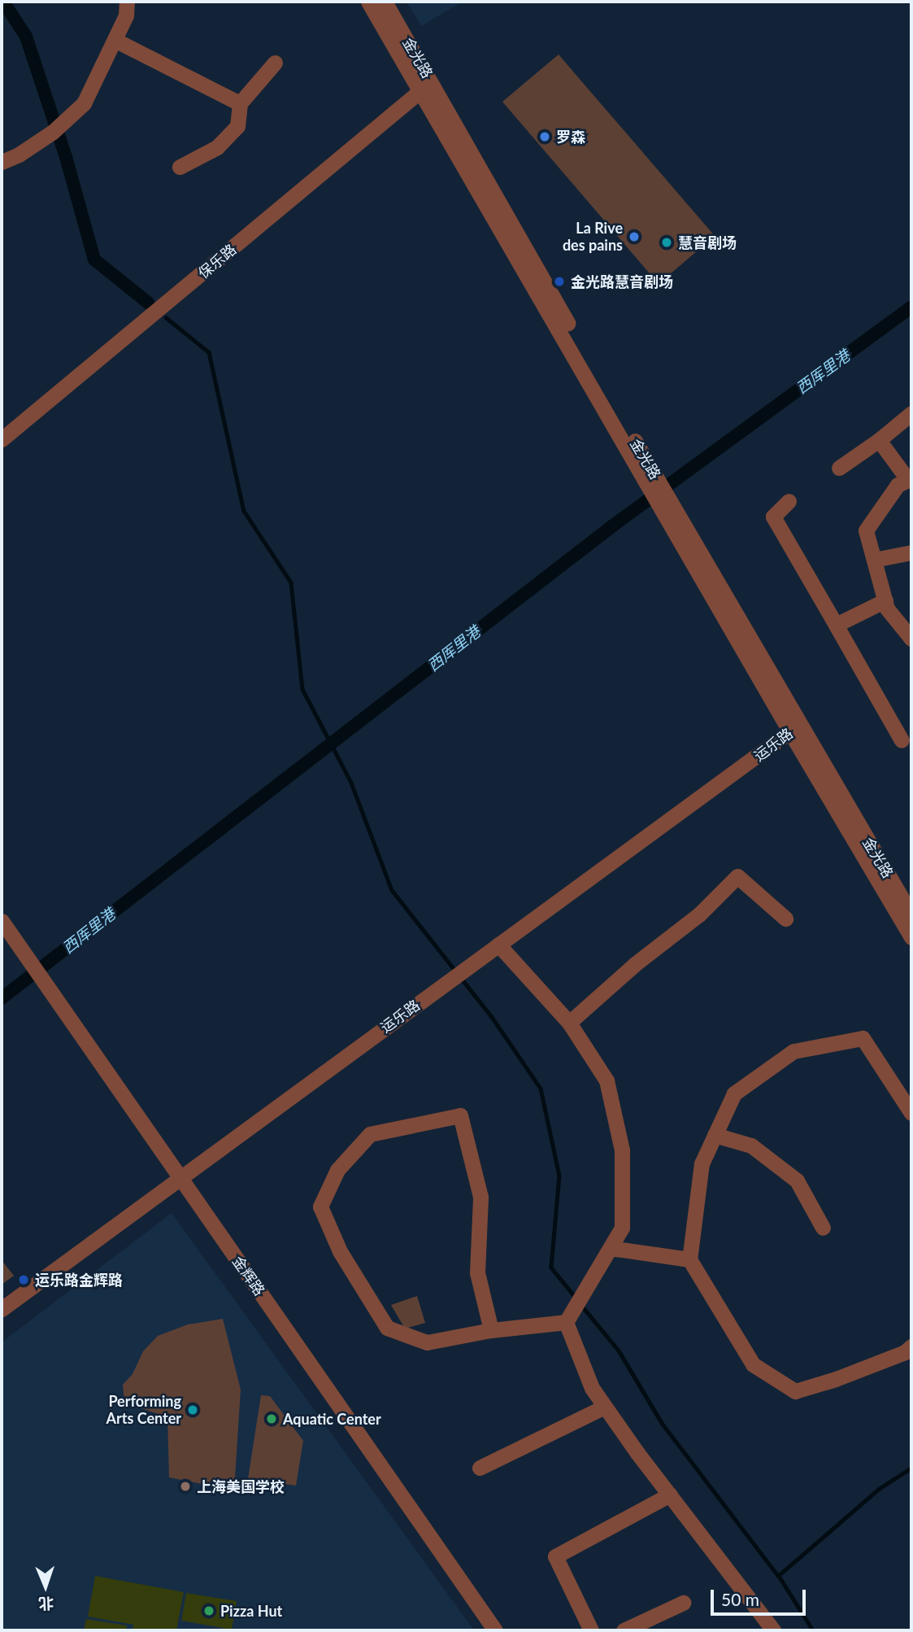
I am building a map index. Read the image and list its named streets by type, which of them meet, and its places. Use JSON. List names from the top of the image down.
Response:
{
  "streets": {
    "street": [
      "金光路",
      "保乐路",
      "运乐路",
      "金辉路"
    ]
  },
  "crossings": [
    ["金光路", "保乐路"],
    ["金光路", "运乐路"],
    ["运乐路", "金辉路"]
  ],
  "water": ["西厍里港"],
  "places": [
    "罗森",
    "La Rive des pains",
    "慧音剧场",
    "金光路慧音剧场",
    "运乐路金辉路",
    "Performing Arts Center",
    "Aquatic Center",
    "上海美国学校",
    "Pizza Hut"
  ],
  "scale_bar": "50 m",
  "north": "bottom"
}
